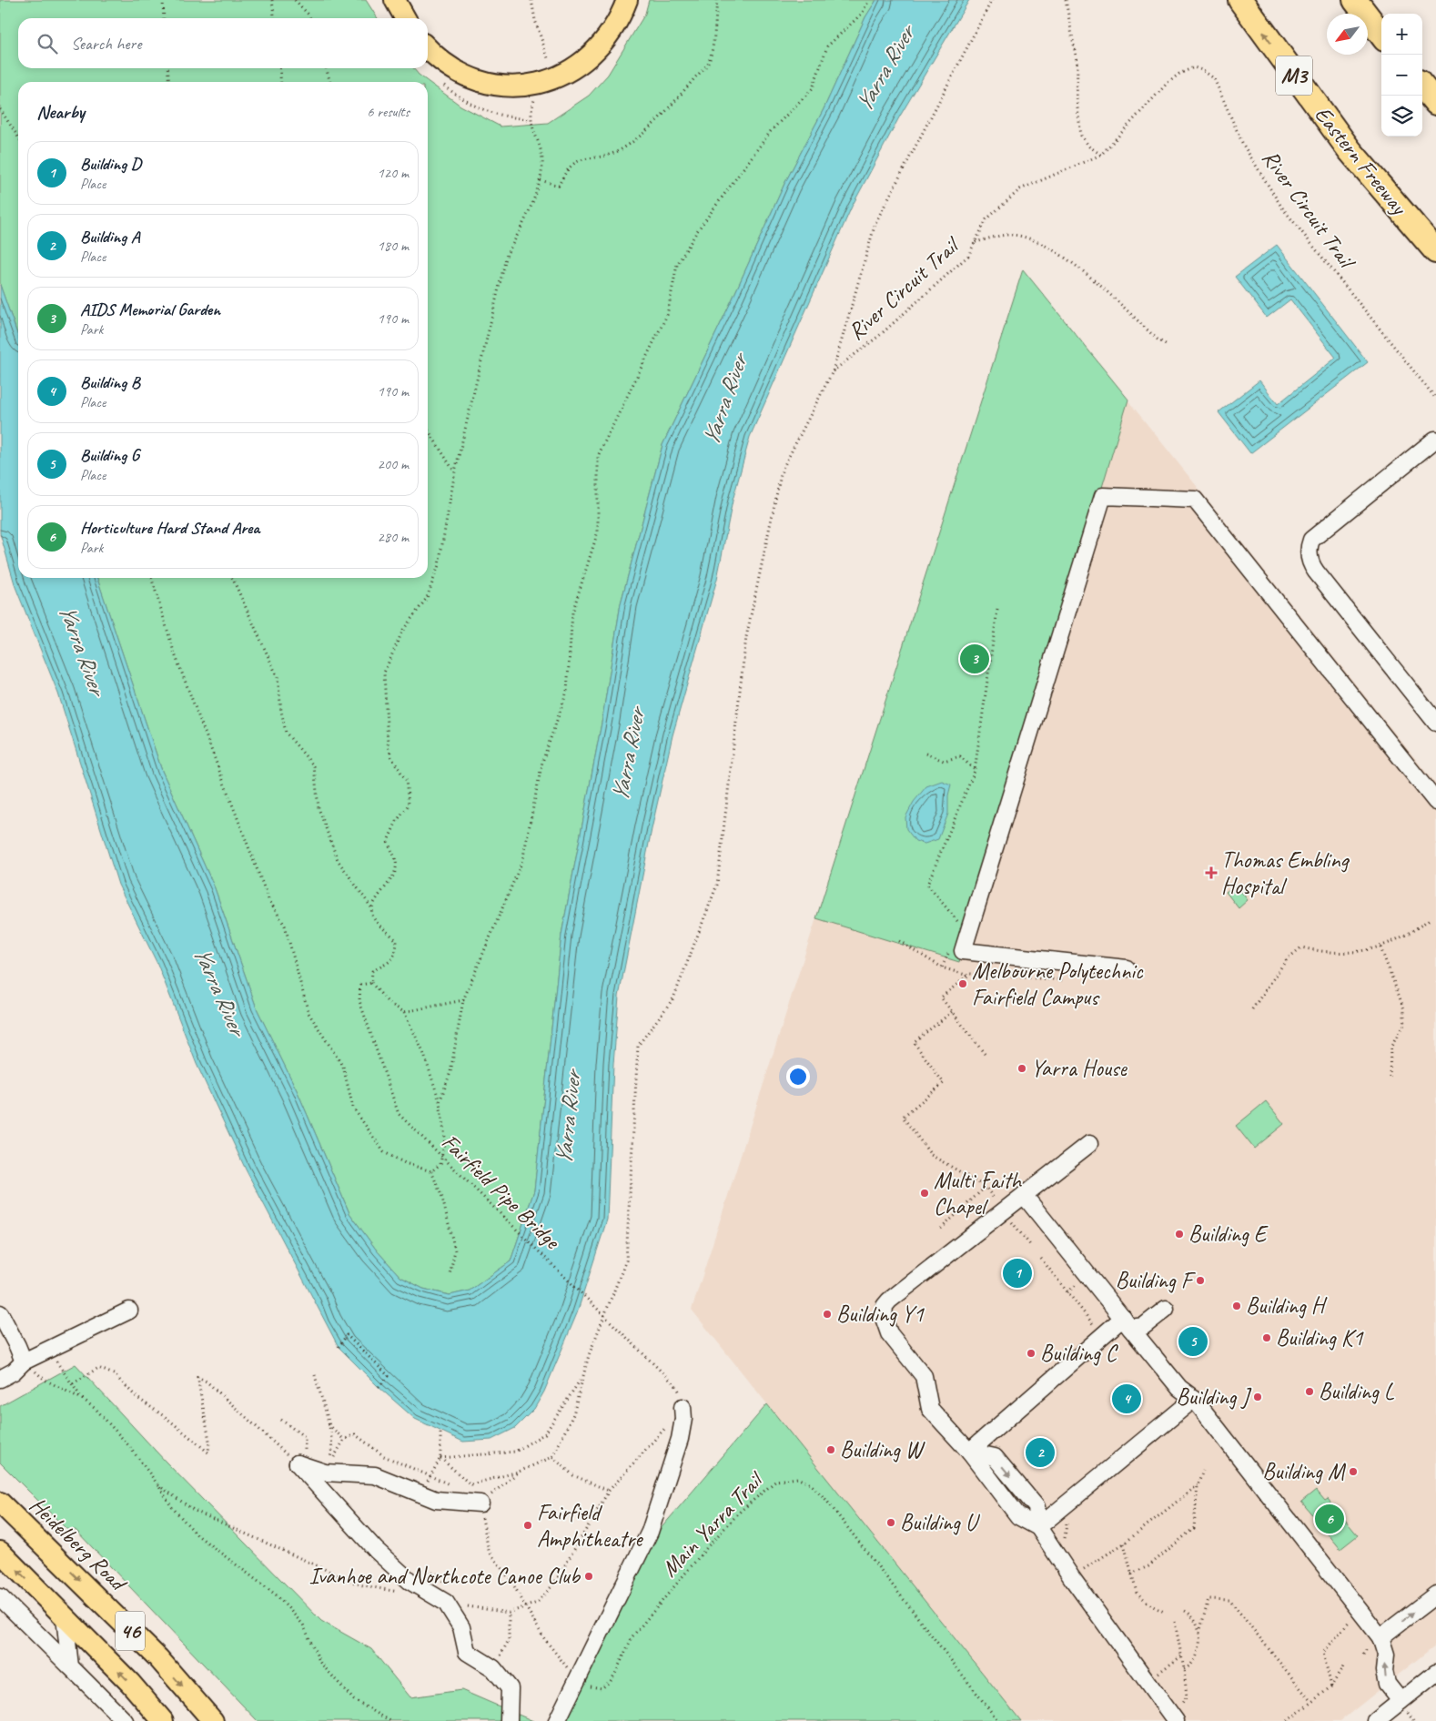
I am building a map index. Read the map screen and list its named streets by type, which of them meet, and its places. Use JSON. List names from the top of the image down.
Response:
{
  "streets": {
    "highway": ["M3", "Eastern Freeway"],
    "main road": ["Heidelberg Road", "46"],
    "path": ["River Circuit Trail", "Fairfield Pipe Bridge", "Main Yarra Trail"]
  },
  "one_way": ["Eastern Freeway"],
  "water": ["Yarra River"],
  "places": {
    "health": ["Thomas Embling Hospital"],
    "other": [
      "Melbourne Polytechnic Fairfield Campus",
      "Yarra House",
      "Multi Faith Chapel",
      "Building E",
      "Building F",
      "Building H",
      "Building Y1",
      "Building K1",
      "Building C",
      "Building L",
      "Building J",
      "Building W",
      "Building M",
      "Building U",
      "Fairfield Amphitheatre",
      "Ivanhoe and Northcote Canoe Club"
    ]
  },
  "north": "bottom left",
  "page": {
    "map_buttons": ["+", "−"],
    "search": "Search here",
    "heading": ["Nearby", "6 results"],
    "list": [
      {
        "mark": "1",
        "name": "Building D",
        "note": "Place",
        "value": "120 m"
      },
      {
        "mark": "2",
        "name": "Building A",
        "note": "Place",
        "value": "180 m"
      },
      {
        "mark": "3",
        "name": "AIDS Memorial Garden",
        "note": "Park",
        "value": "190 m"
      },
      {
        "mark": "4",
        "name": "Building B",
        "note": "Place",
        "value": "190 m"
      },
      {
        "mark": "5",
        "name": "Building G",
        "note": "Place",
        "value": "200 m"
      },
      {
        "mark": "6",
        "name": "Horticulture Hard Stand Area",
        "note": "Park",
        "value": "280 m"
      }
    ],
    "pins": [
      "3",
      "1",
      "5",
      "4",
      "2",
      "6"
    ]
  }
}
